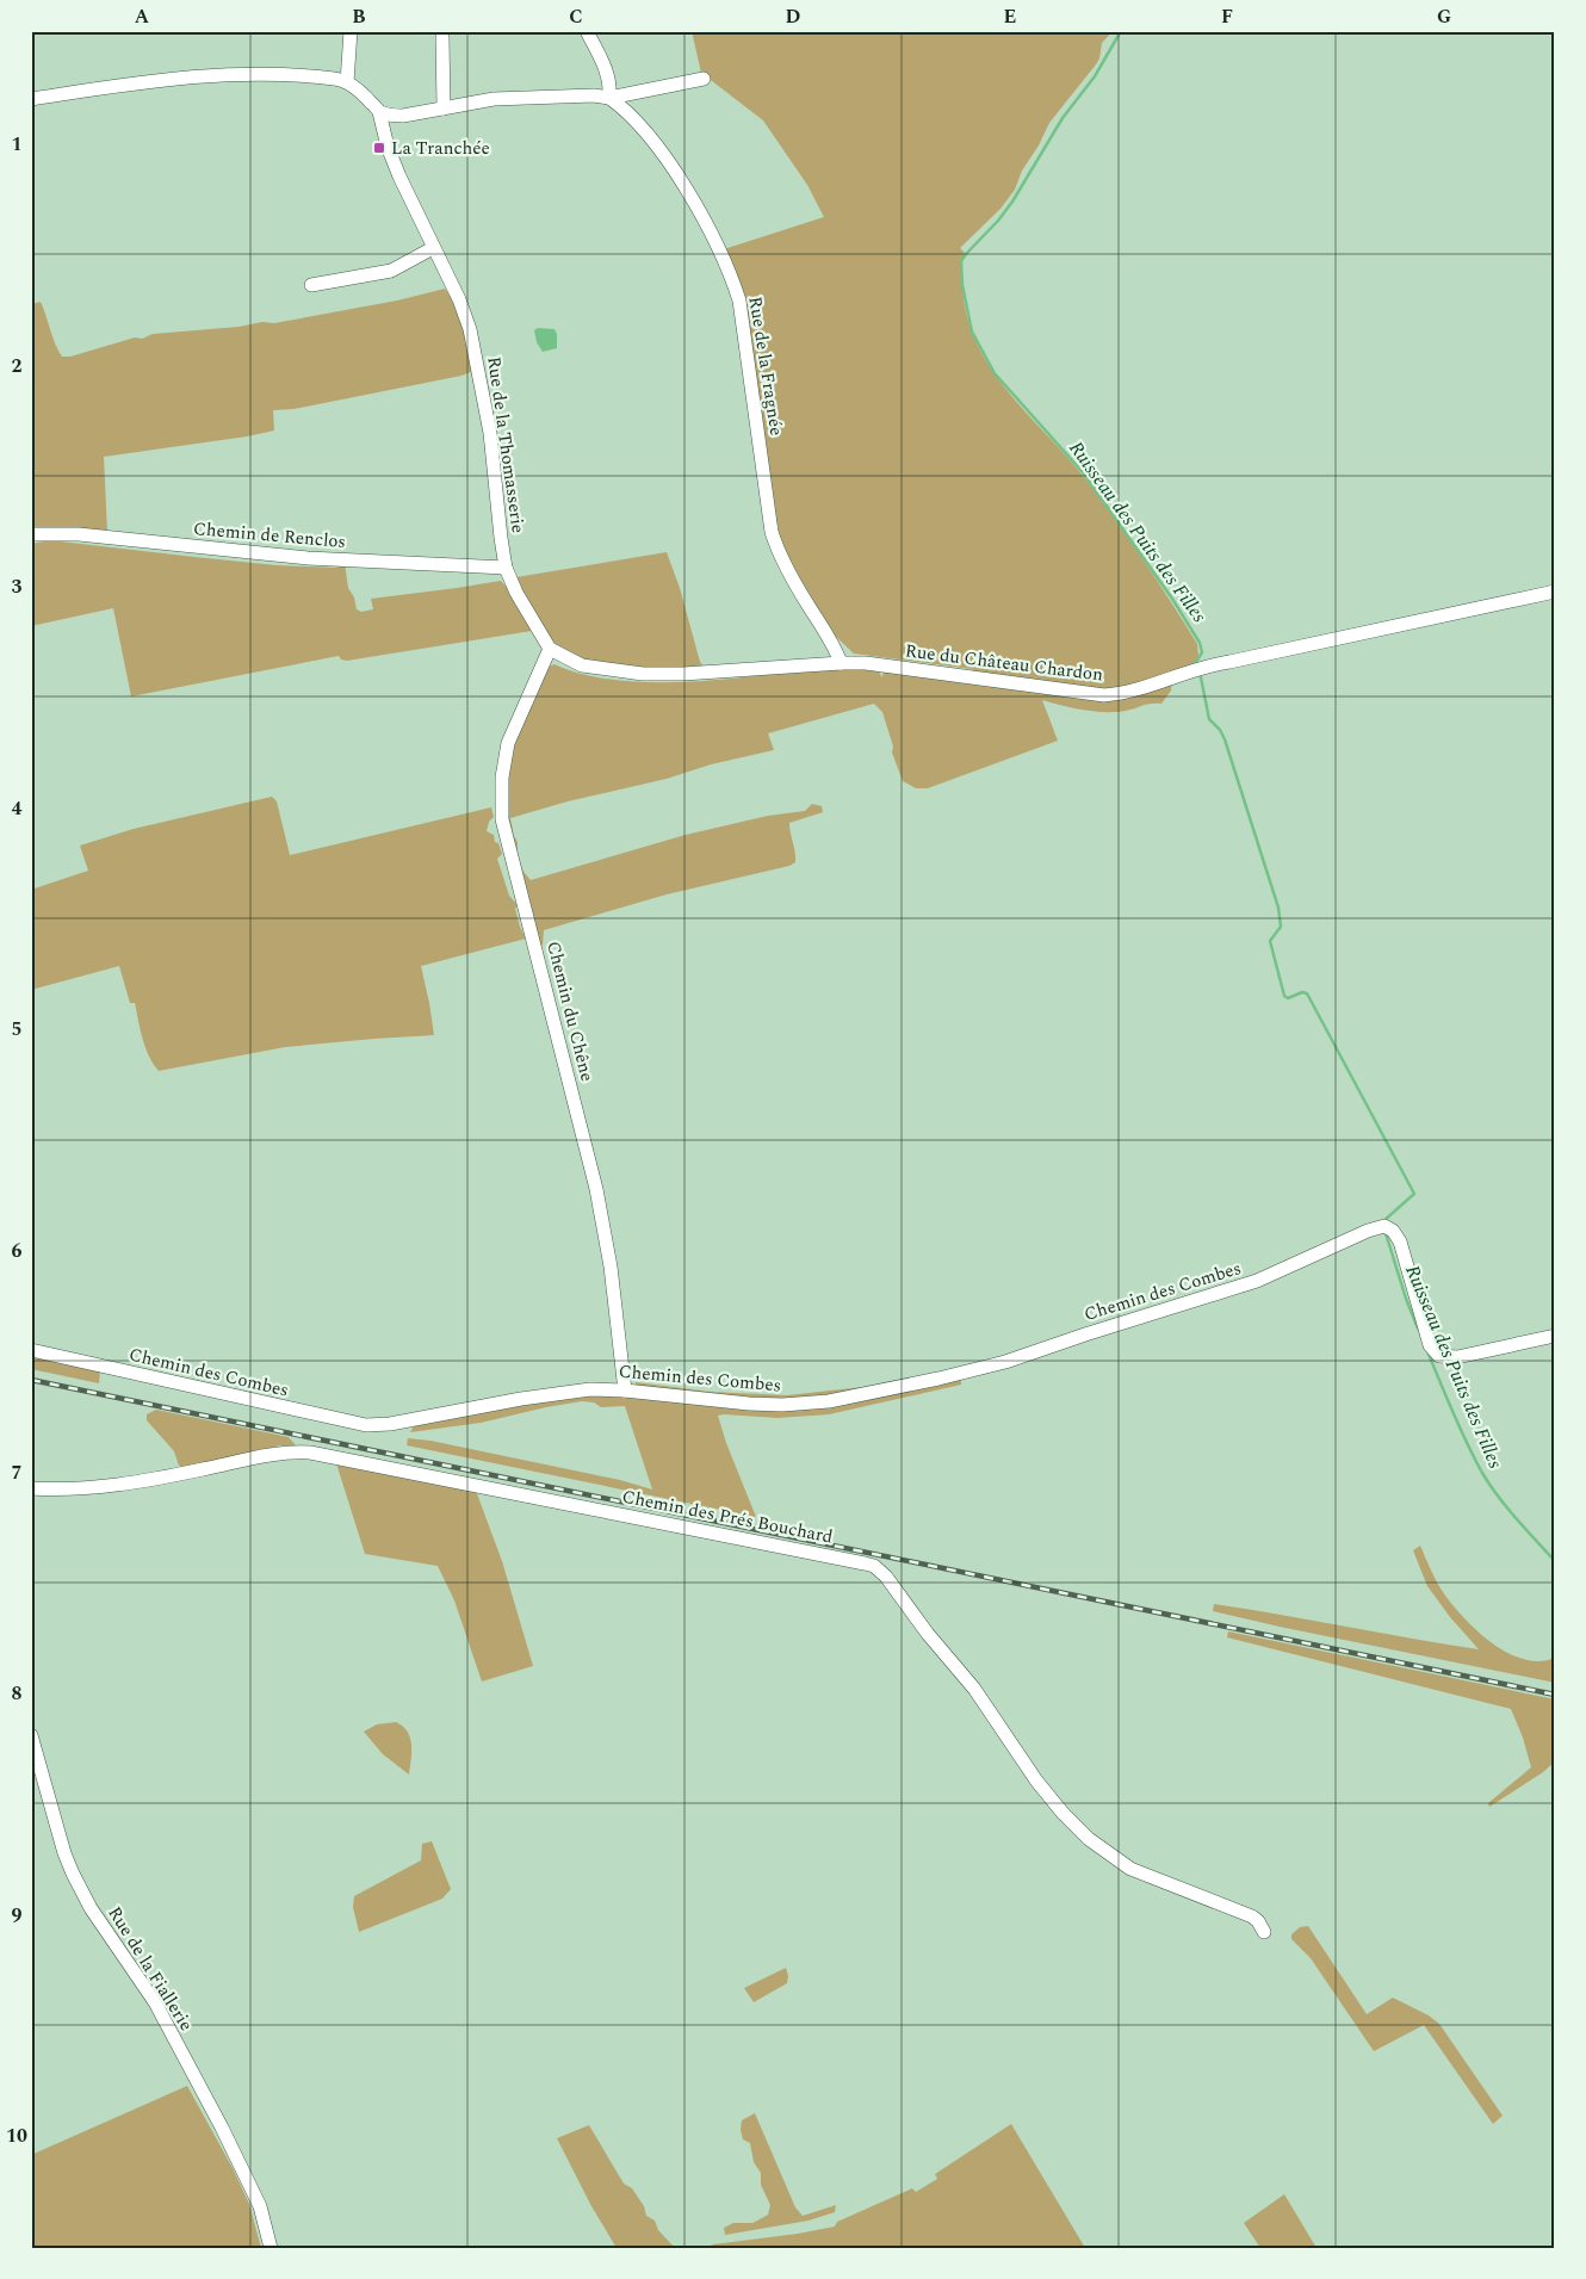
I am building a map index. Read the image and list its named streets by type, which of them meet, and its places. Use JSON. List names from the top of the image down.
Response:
{
  "streets": {
    "street": [
      "Rue de la Fragnée",
      "Rue de la Thomasserie",
      "Chemin de Renclos",
      "Rue du Château Chardon",
      "Chemin du Chêne",
      "Chemin des Combes",
      "Chemin des Prés Bouchard",
      "Rue de la Fiallerie"
    ]
  },
  "crossings": [
    ["Rue de la Fragnée", "Rue du Château Chardon"],
    ["Rue de la Thomasserie", "Chemin de Renclos"],
    ["Rue de la Thomasserie", "Rue du Château Chardon"],
    ["Rue de la Thomasserie", "Chemin du Chêne"],
    ["Rue du Château Chardon", "Chemin du Chêne"],
    ["Chemin du Chêne", "Chemin des Combes"]
  ],
  "water": ["Ruisseau des Puits des Filles"],
  "places": {
    "transit": ["La Tranchée"]
  },
  "grid": {
    "columns": [
      "A",
      "B",
      "C",
      "D",
      "E",
      "F",
      "G"
    ],
    "rows": [
      "1",
      "2",
      "3",
      "4",
      "5",
      "6",
      "7",
      "8",
      "9",
      "10"
    ]
  }
}
